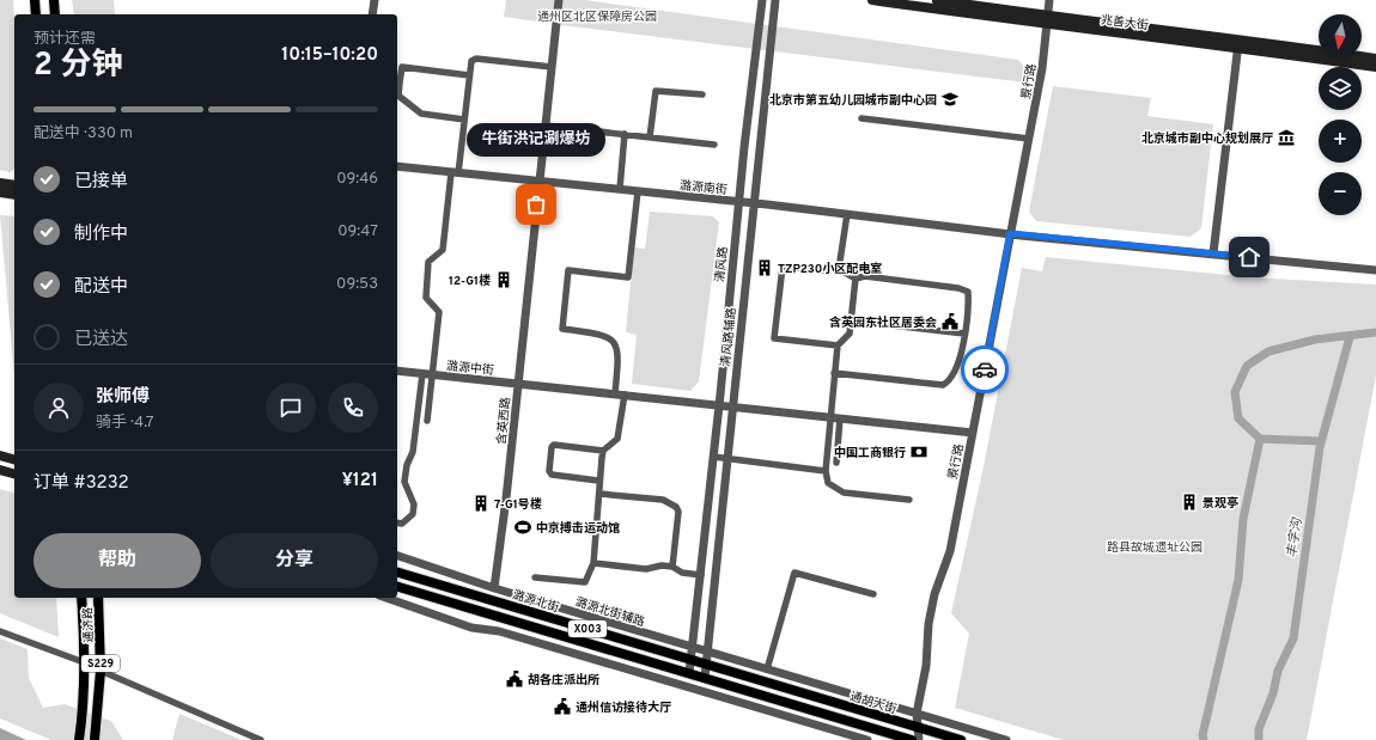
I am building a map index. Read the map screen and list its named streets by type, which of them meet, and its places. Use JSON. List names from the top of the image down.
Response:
{
  "streets": {
    "main road": [
      "兆善大街",
      "潞源北街",
      "通济路",
      "X003",
      "S229",
      "通胡大街"
    ],
    "street": [
      "景行路",
      "潞源南街",
      "清风路",
      "清风路辅路",
      "潞源中街",
      "含英西路",
      "潞源北街辅路"
    ]
  },
  "crossings": [
    ["兆善大街", "景行路"],
    ["景行路", "潞源南街"],
    ["景行路", "潞源中街"],
    ["景行路", "潞源北街辅路"],
    ["景行路", "通胡大街"],
    ["潞源南街", "清风路"],
    ["潞源南街", "清风路辅路"],
    ["潞源南街", "含英西路"],
    ["清风路", "潞源中街"],
    ["清风路", "潞源北街"],
    ["清风路", "潞源北街辅路"],
    ["清风路", "X003"],
    ["清风路辅路", "潞源中街"],
    ["清风路辅路", "潞源北街"],
    ["清风路辅路", "潞源北街辅路"],
    ["清风路辅路", "X003"],
    ["潞源中街", "含英西路"],
    ["含英西路", "潞源北街辅路"],
    ["潞源北街", "通胡大街"]
  ],
  "water": ["丰字沟"],
  "parks": ["通州区北区保障房公园", "路县故城遗址公园"],
  "places": {
    "school or university": ["北京市第五幼儿园城市副中心园"],
    "museum": ["北京城市副中心规划展厅"],
    "other": ["牛街洪记涮爆坊"],
    "building": [
      "TZP230小区配电室",
      "12-G1楼",
      "景观亭",
      "7-G1号楼"
    ],
    "public building": ["含英园东社区居委会", "胡各庄派出所", "通州信访接待大厅"],
    "bank": ["中国工商银行"],
    "sports": ["中京搏击运动馆"]
  },
  "north": "bottom",
  "page": {
    "map_buttons": ["+", "−"],
    "heading": ["2 分钟", "预计还需", "10:15–10:20"],
    "panel": [
      "张师傅",
      "骑手 · 4.7",
      "订单 #3232",
      "¥121"
    ],
    "bar": "配送中 · 330 m",
    "bubble": "牛街洪记涮爆坊",
    "list": [
      ["已接单", "09:46"],
      ["制作中", "09:47"],
      ["配送中", "09:53"],
      "已送达"
    ],
    "buttons": ["帮助", "分享"]
  }
}
